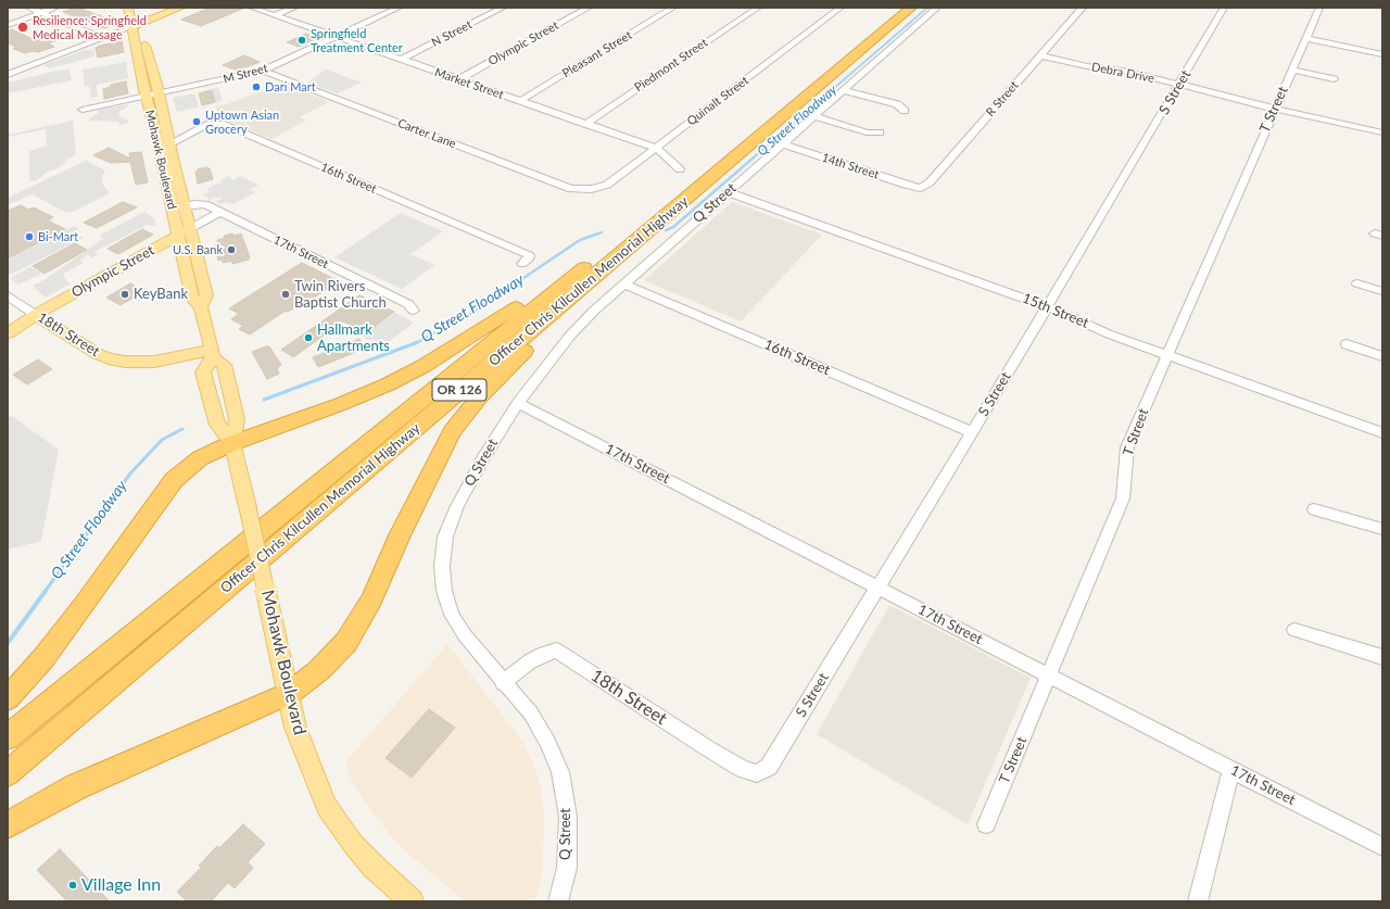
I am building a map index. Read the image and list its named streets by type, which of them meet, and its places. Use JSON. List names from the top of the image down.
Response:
{
  "streets": {
    "highway": ["Officer Chris Kilcullen Memorial Highway", "OR 126"],
    "main road": ["Olympic Street", "Mohawk Boulevard", "18th Street"],
    "street": [
      "N Street",
      "Pleasant Street",
      "Piedmont Street",
      "Debra Drive",
      "M Street",
      "Market Street",
      "S Street",
      "R Street",
      "Quinalt Street",
      "T Street",
      "Carter Lane",
      "14th Street",
      "16th Street",
      "Q Street",
      "17th Street",
      "15th Street"
    ]
  },
  "crossings": [
    ["N Street", "Market Street"],
    ["Olympic Street", "Market Street"],
    ["Olympic Street", "Mohawk Boulevard"],
    ["Olympic Street", "17th Street"],
    ["Olympic Street", "18th Street"],
    ["Pleasant Street", "Market Street"],
    ["Piedmont Street", "Market Street"],
    ["Debra Drive", "S Street"],
    ["Debra Drive", "R Street"],
    ["Debra Drive", "T Street"],
    ["M Street", "Market Street"],
    ["M Street", "Carter Lane"],
    ["M Street", "Mohawk Boulevard"],
    ["Market Street", "Quinalt Street"],
    ["S Street", "16th Street"],
    ["S Street", "17th Street"],
    ["S Street", "15th Street"],
    ["S Street", "18th Street"],
    ["R Street", "14th Street"],
    ["Quinalt Street", "Carter Lane"],
    ["T Street", "17th Street"],
    ["T Street", "15th Street"],
    ["Mohawk Boulevard", "16th Street"],
    ["Mohawk Boulevard", "17th Street"],
    ["Mohawk Boulevard", "18th Street"],
    ["14th Street", "Q Street"],
    ["16th Street", "Q Street"],
    ["Q Street", "17th Street"],
    ["Q Street", "15th Street"],
    ["Q Street", "18th Street"]
  ],
  "water": ["Q Street Floodway"],
  "places": [
    "Resilience: Springfield Medical Massage",
    "Springfield Treatment Center",
    "Dari Mart",
    "Uptown Asian Grocery",
    "Bi-Mart",
    "U.S. Bank",
    "KeyBank",
    "Twin Rivers Baptist Church",
    "Hallmark Apartments",
    "Village Inn"
  ]
}
